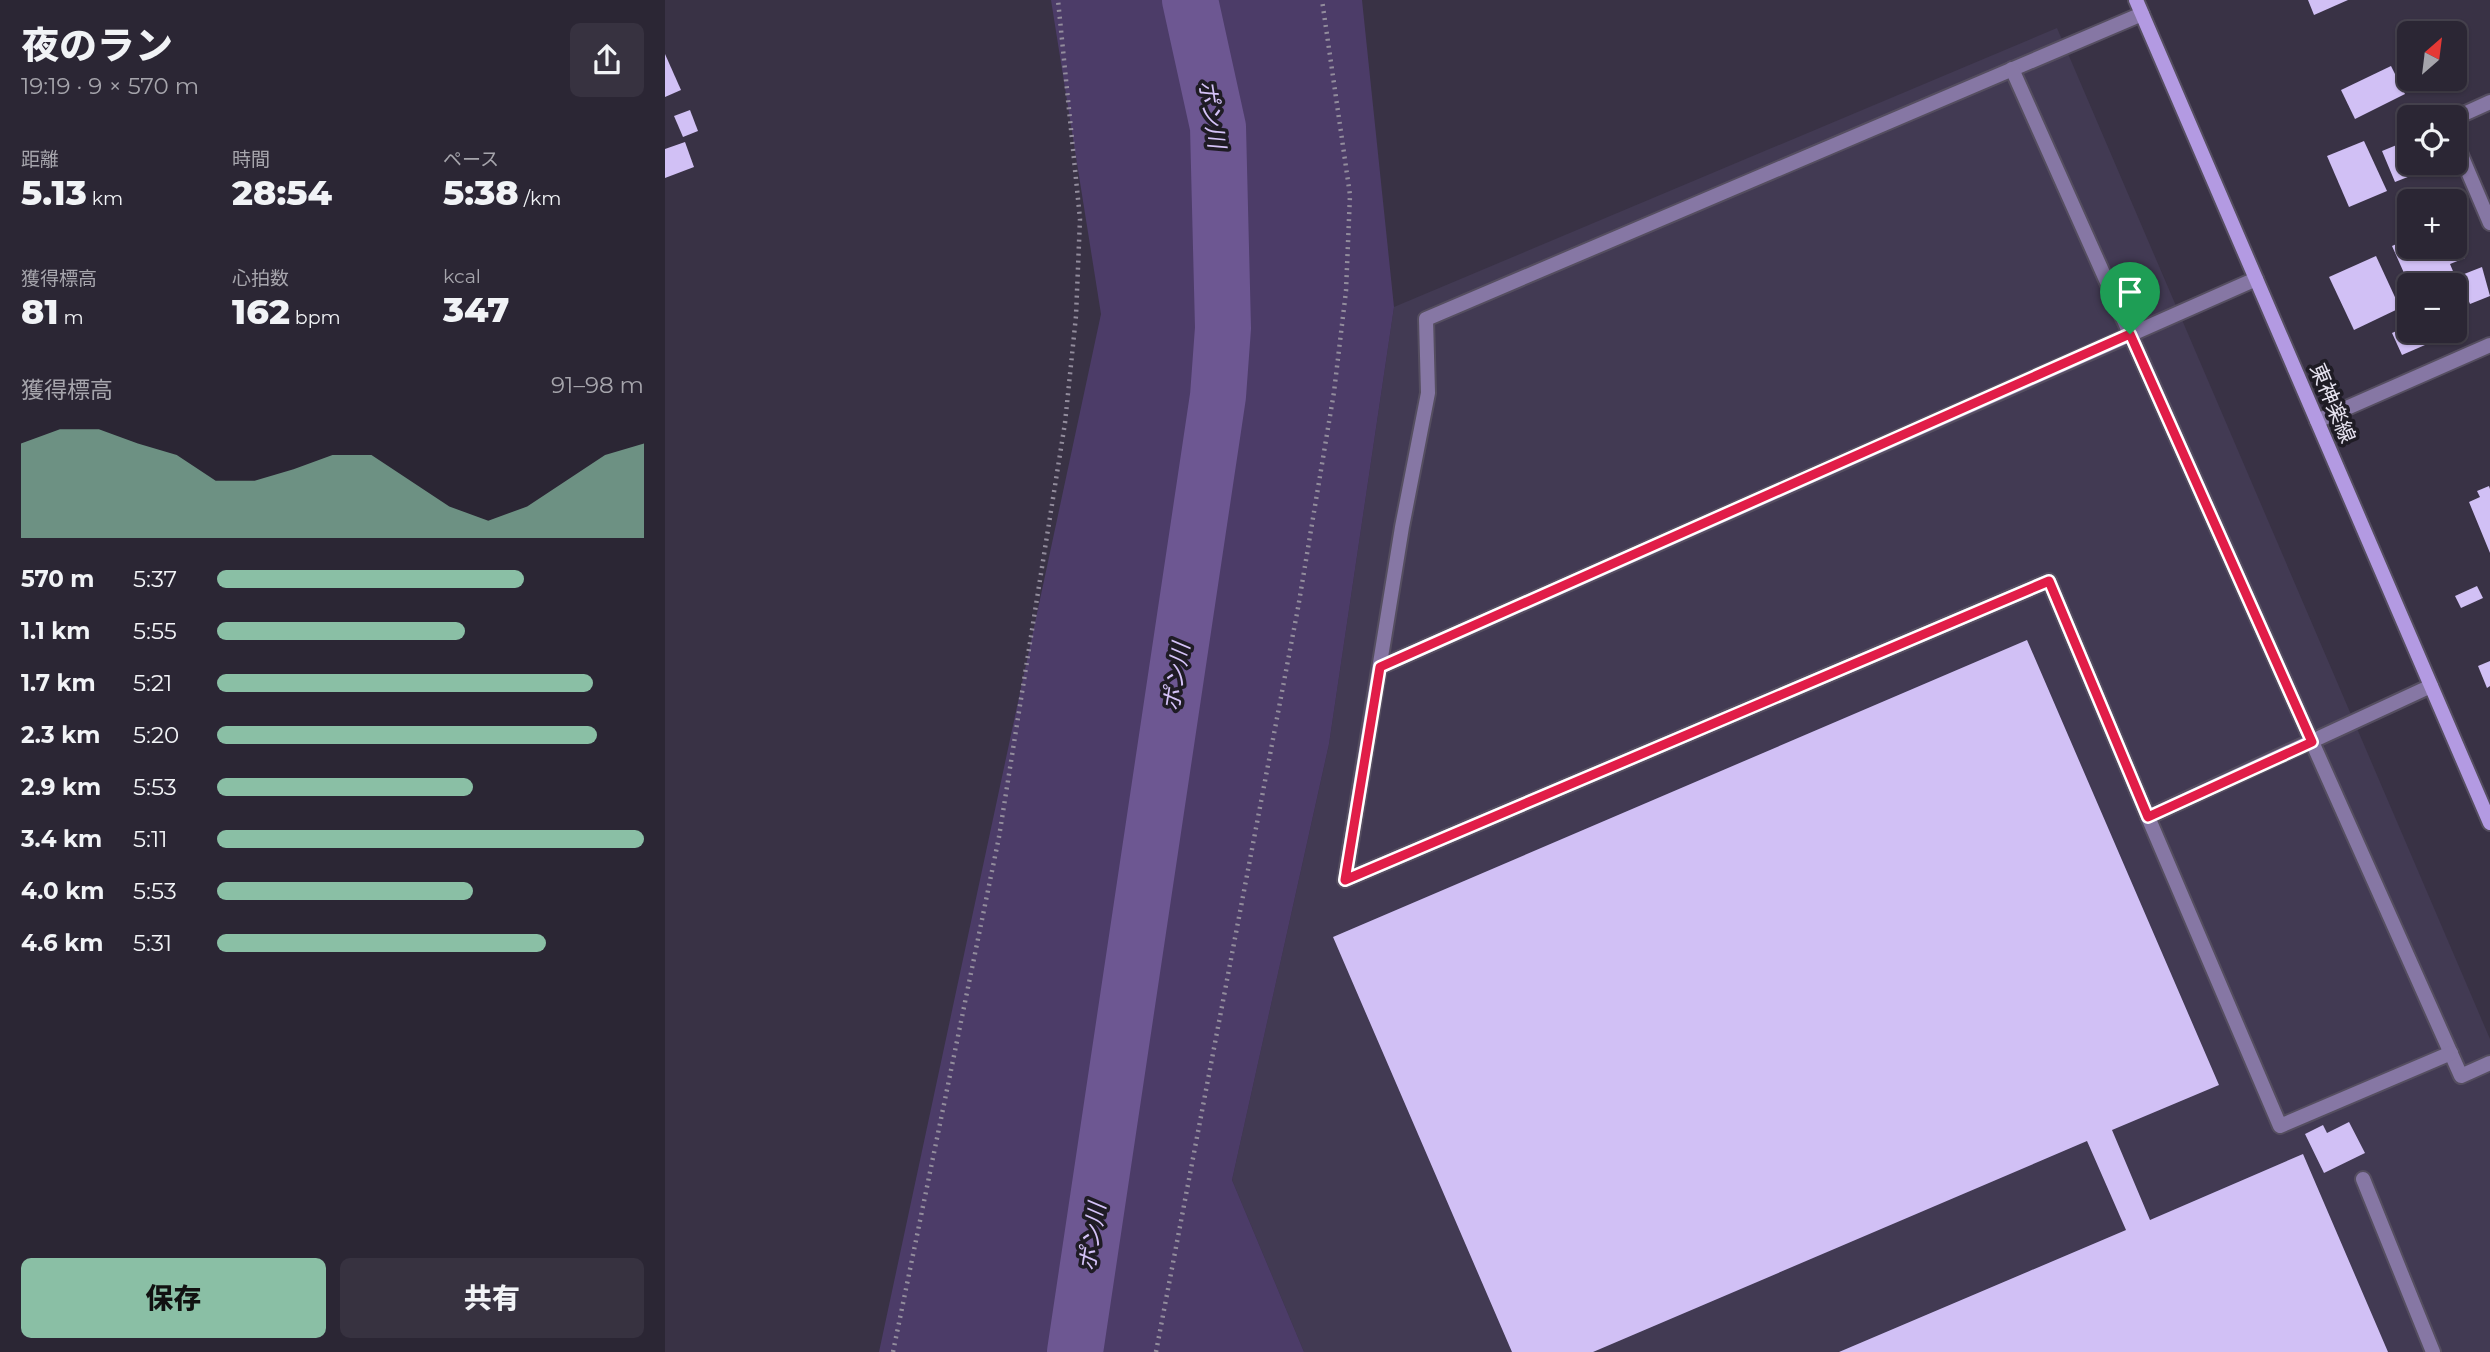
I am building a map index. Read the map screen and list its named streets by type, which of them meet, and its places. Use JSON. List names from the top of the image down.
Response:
{
  "streets": {
    "main road": ["東神楽線"]
  },
  "water": ["ポン川"],
  "north": "top right",
  "page": {
    "heading": ["夜のラン", "19:19 · 9 × 570 m"],
    "map_buttons": ["+", "−"],
    "stats": [
      ["距離", "5.13 km"],
      ["時間", "28:54"],
      ["ペース", "5:38 /km"],
      ["獲得標高", "81 m"],
      ["心拍数", "162 bpm"],
      ["kcal", "347"]
    ],
    "chart": ["獲得標高", "91–98 m"],
    "list": [
      {
        "name": "570 m",
        "note": "5:37"
      },
      {
        "name": "1.1 km",
        "note": "5:55"
      },
      {
        "name": "1.7 km",
        "note": "5:21"
      },
      {
        "name": "2.3 km",
        "note": "5:20"
      },
      {
        "name": "2.9 km",
        "note": "5:53"
      },
      {
        "name": "3.4 km",
        "note": "5:11"
      },
      {
        "name": "4.0 km",
        "note": "5:53"
      },
      {
        "name": "4.6 km",
        "note": "5:31"
      }
    ],
    "buttons": ["保存", "共有"]
  }
}
